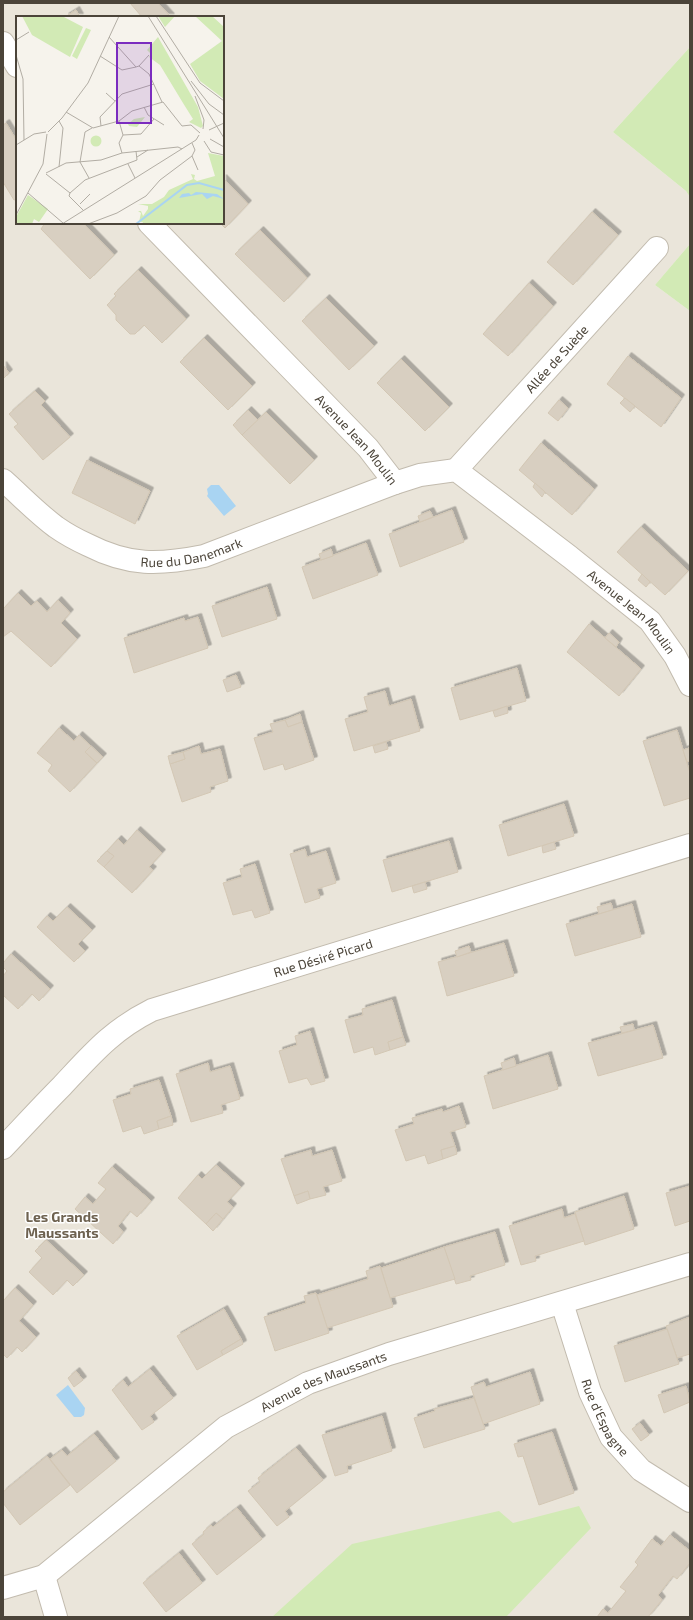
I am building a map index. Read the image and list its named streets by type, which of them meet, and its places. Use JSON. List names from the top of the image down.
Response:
{
  "streets": {
    "street": [
      "Allée de Suède",
      "Avenue Jean Moulin",
      "Rue du Danemark",
      "Rue Désiré Picard",
      "Avenue des Maussants",
      "Rue d'Espagne"
    ]
  },
  "crossings": [
    ["Allée de Suède", "Avenue Jean Moulin"],
    ["Avenue Jean Moulin", "Rue du Danemark"],
    ["Avenue des Maussants", "Rue d'Espagne"]
  ],
  "districts": ["Les Grands Maussants"]
}
